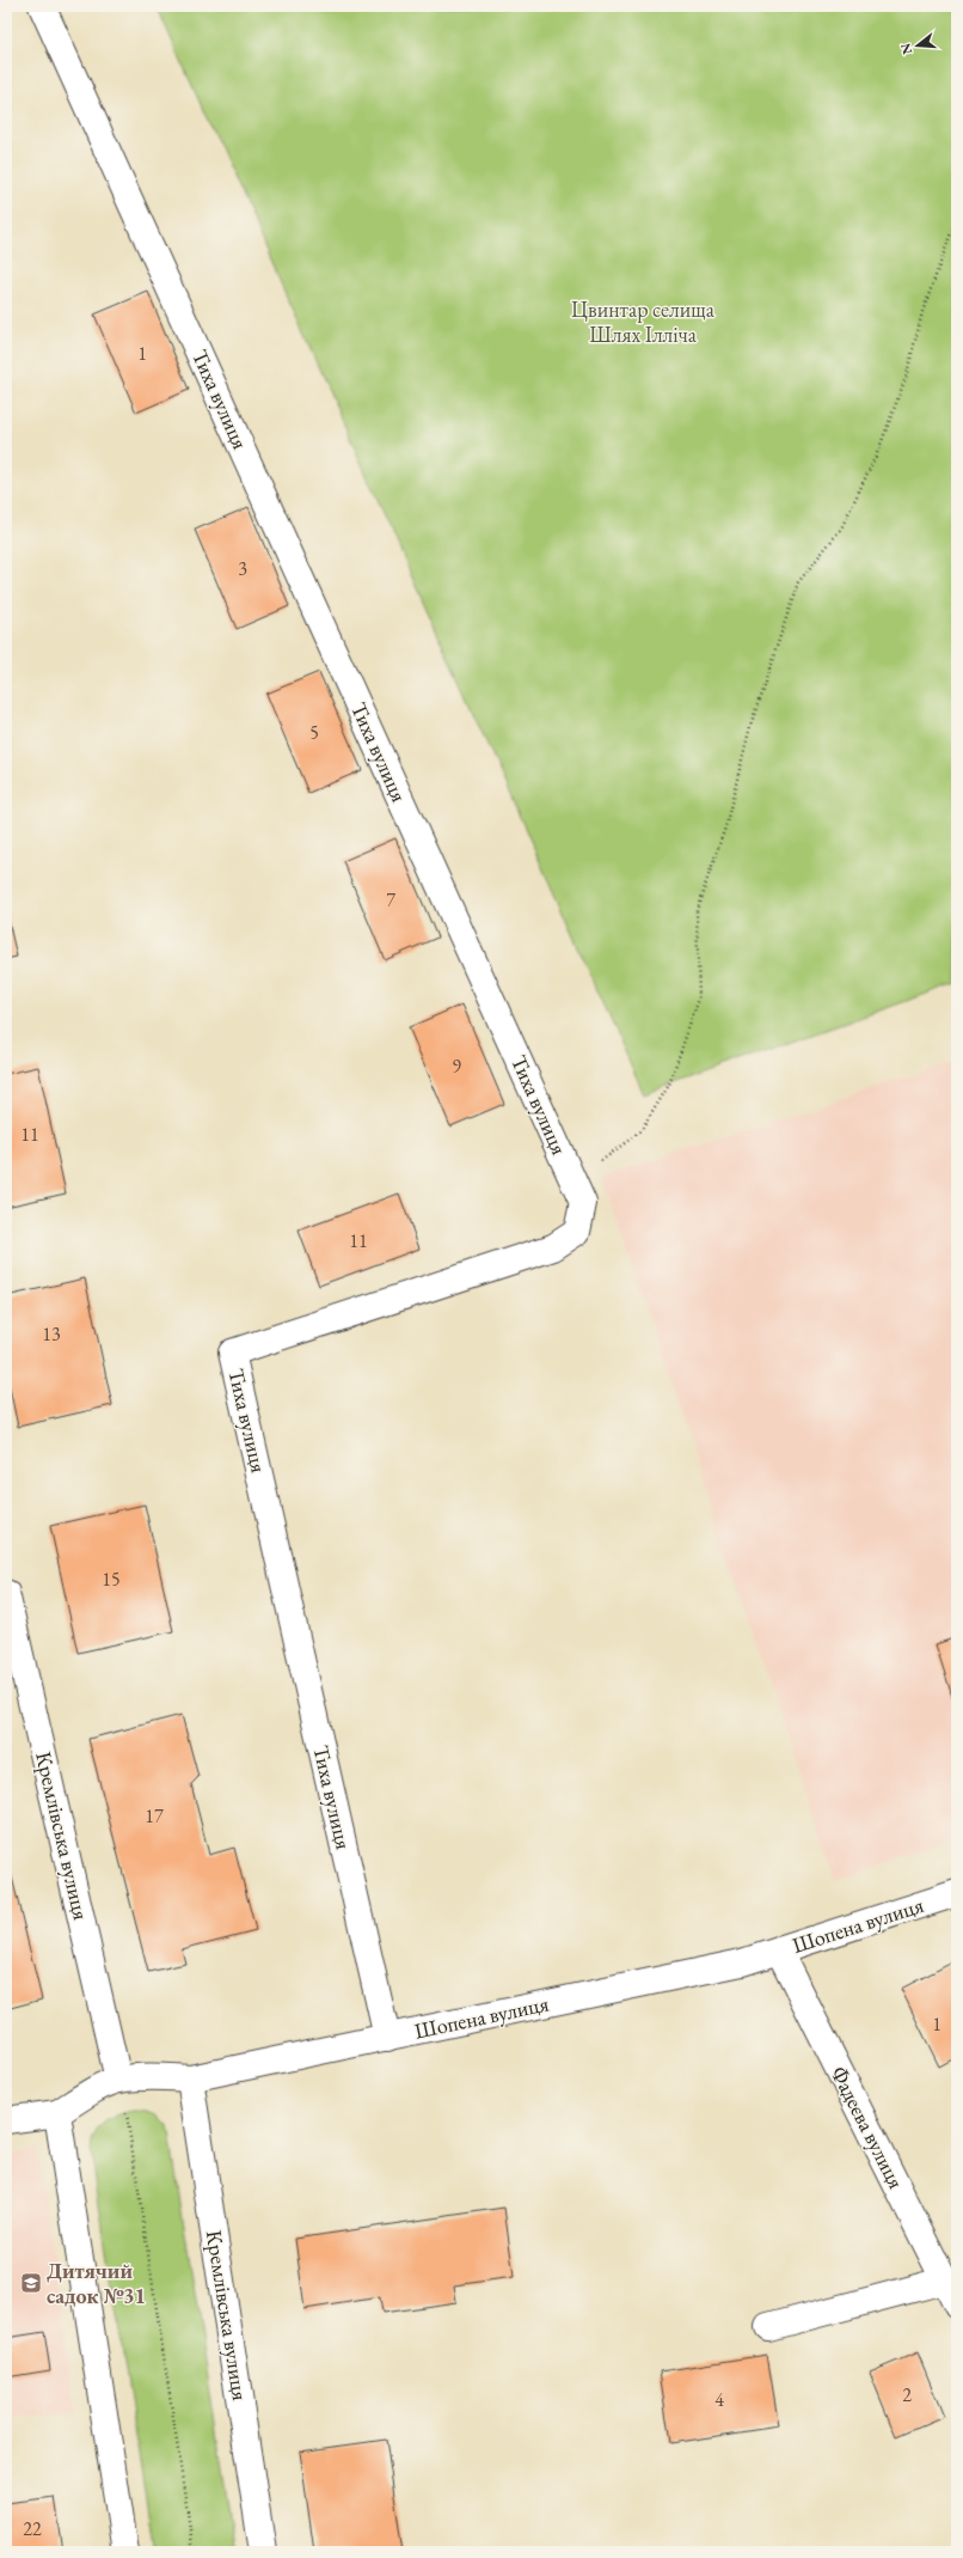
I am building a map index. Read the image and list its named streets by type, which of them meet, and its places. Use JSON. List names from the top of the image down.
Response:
{
  "streets": {
    "street": [
      "Тиха вулиця",
      "Кремлівська вулиця",
      "Шопена вулиця",
      "Фадеєва вулиця"
    ]
  },
  "crossings": [
    ["Тиха вулиця", "Шопена вулиця"],
    ["Кремлівська вулиця", "Шопена вулиця"],
    ["Шопена вулиця", "Фадеєва вулиця"]
  ],
  "parks": ["Цвинтар селища Шлях Ілліча"],
  "places": {
    "school or university": ["Дитячий садок №31"]
  },
  "house_numbers": [
    "1",
    "3",
    "5",
    "7",
    "9",
    "11",
    "11",
    "13",
    "15",
    "17",
    "1",
    "2",
    "4",
    "22"
  ],
  "north": "left"
}
